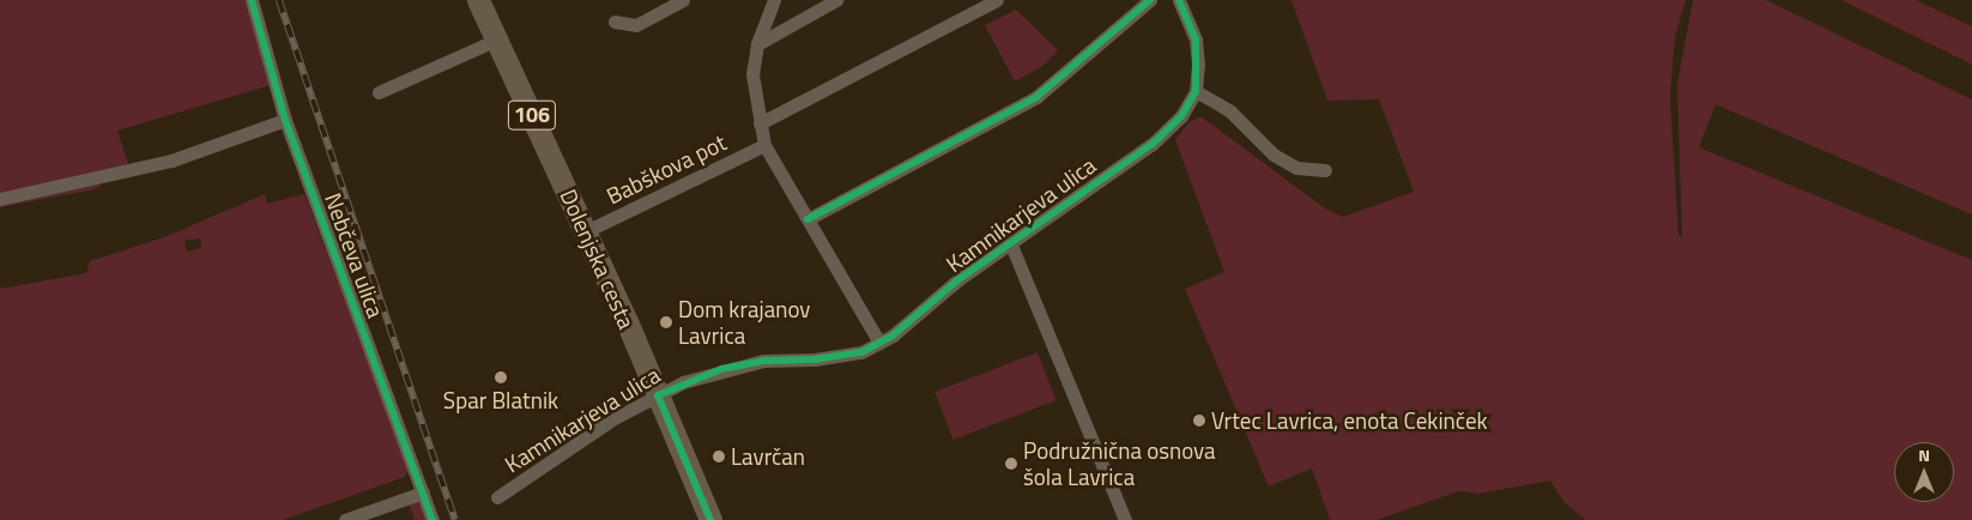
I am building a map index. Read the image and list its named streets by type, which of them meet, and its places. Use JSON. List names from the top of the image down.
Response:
{
  "streets": {
    "main road": ["106", "Dolenjska cesta"],
    "street": ["Babškova pot", "Kamnikarjeva ulica", "Nebčeva ulica"]
  },
  "crossings": [
    ["Babškova pot", "Dolenjska cesta"],
    ["Kamnikarjeva ulica", "Dolenjska cesta"]
  ],
  "places": [
    "Dom krajanov Lavrica",
    "Spar Blatnik",
    "Vrtec Lavrica, enota Cekinček",
    "Lavrčan",
    "Podružnična osnova šola Lavrica"
  ],
  "north": "top"
}
